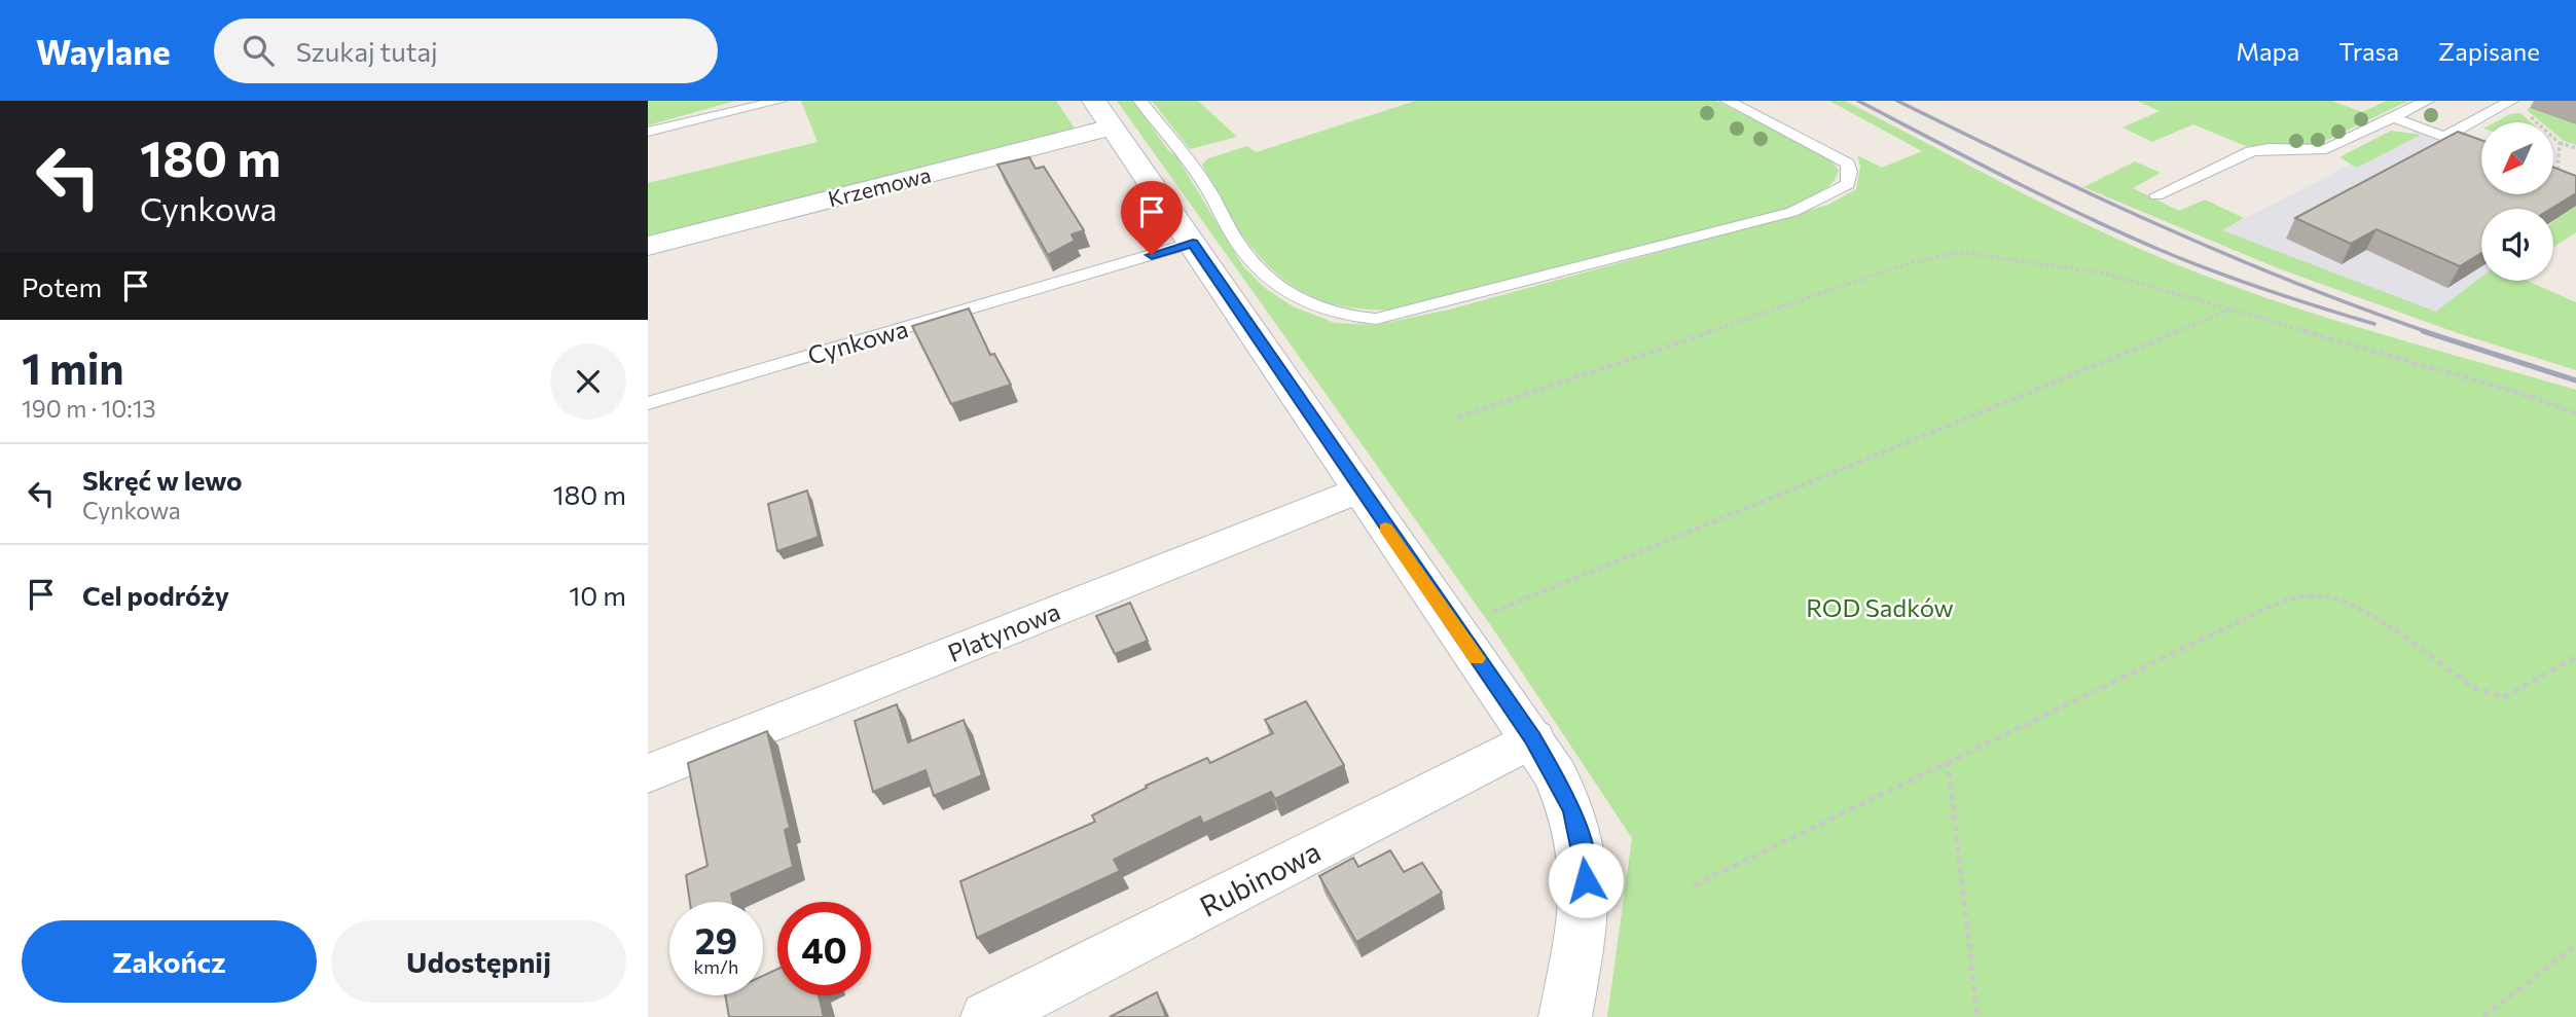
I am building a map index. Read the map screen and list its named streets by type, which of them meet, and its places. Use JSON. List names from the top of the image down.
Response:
{
  "streets": {
    "street": ["Krzemowa", "Platynowa", "Rubinowa"],
    "lane": ["Cynkowa"]
  },
  "parks": ["ROD Sadków"],
  "north": "bottom left",
  "page": {
    "header": "Waylane",
    "search": "Szukaj tutaj",
    "nav": ["Mapa", "Trasa", "Zapisane"],
    "turn": ["180 m", "Cynkowa"],
    "then": "Potem",
    "heading": ["1 min", "190 m · 10:13"],
    "list": [
      {
        "name": "Skręć w lewo",
        "note": "Cynkowa",
        "value": "180 m"
      },
      {
        "name": "Cel podróży",
        "value": "10 m"
      }
    ],
    "speed": "29 km/h",
    "limit": "40",
    "buttons": ["Zakończ", "Udostępnij"]
  }
}
